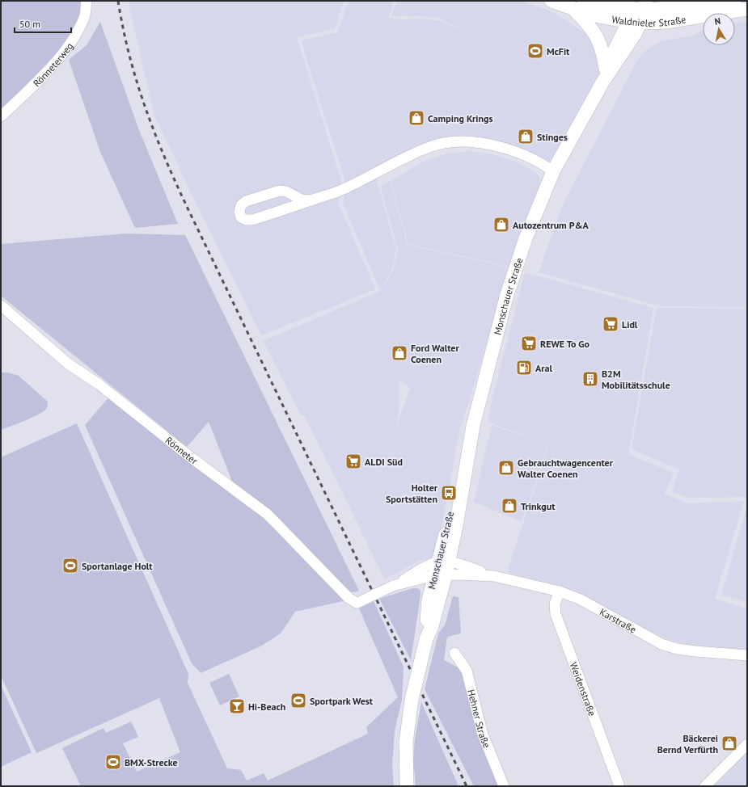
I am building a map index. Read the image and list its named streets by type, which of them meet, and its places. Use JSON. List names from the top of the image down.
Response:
{
  "streets": {
    "main road": ["Waldnieler Straße", "Monschauer Straße"],
    "street": [
      "Rönneterweg",
      "Rönneter",
      "Karstraße",
      "Weidenstraße",
      "Hehner Straße"
    ]
  },
  "crossings": [
    ["Waldnieler Straße", "Monschauer Straße"],
    ["Monschauer Straße", "Rönneter"],
    ["Monschauer Straße", "Karstraße"],
    ["Rönneter", "Karstraße"],
    ["Karstraße", "Weidenstraße"]
  ],
  "places": {
    "sports": [
      "McFit",
      "Sportanlage Holt",
      "Sportpark West",
      "BMX-Strecke"
    ],
    "shop": [
      "Camping Krings",
      "Stinges",
      "Autozentrum P&A",
      "Ford Walter Coenen",
      "Gebrauchtwagencenter Walter Coenen",
      "Trinkgut",
      "Bäckerei Bernd Verfürth"
    ],
    "supermarket": ["Lidl", "REWE To Go", "ALDI Süd"],
    "fuel station": ["Aral"],
    "building": ["B2M Mobilitätsschule"],
    "bus stop": ["Holter Sportstätten"],
    "bar": ["Hi-Beach"]
  },
  "scale_bar": "50 m",
  "north": "top"
}
